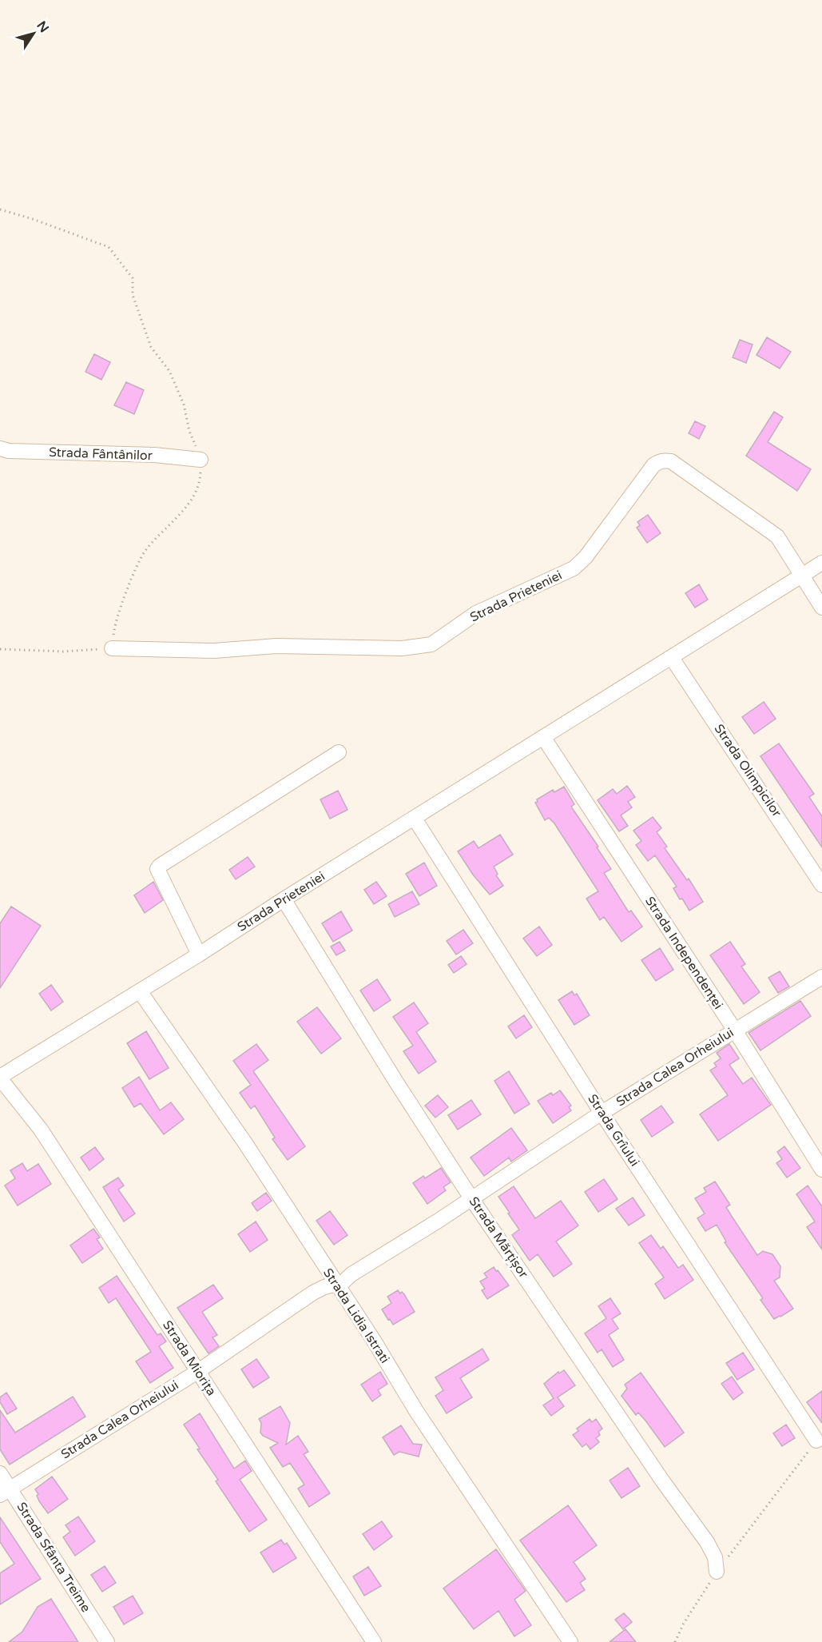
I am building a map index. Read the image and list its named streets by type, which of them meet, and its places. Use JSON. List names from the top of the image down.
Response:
{
  "streets": {
    "street": [
      "Strada Fântânilor",
      "Strada Prieteniei",
      "Strada Olimpicilor",
      "Strada Independenței",
      "Strada Calea Orheiului",
      "Strada Grîului",
      "Strada Mărțișor",
      "Strada Lidia Istrati",
      "Strada Miorița",
      "Strada Sfânta Treime"
    ]
  },
  "crossings": [
    ["Strada Prieteniei", "Strada Olimpicilor"],
    ["Strada Prieteniei", "Strada Independenței"],
    ["Strada Prieteniei", "Strada Grîului"],
    ["Strada Prieteniei", "Strada Mărțișor"],
    ["Strada Prieteniei", "Strada Lidia Istrati"],
    ["Strada Prieteniei", "Strada Miorița"],
    ["Strada Independenței", "Strada Calea Orheiului"],
    ["Strada Calea Orheiului", "Strada Grîului"],
    ["Strada Calea Orheiului", "Strada Mărțișor"],
    ["Strada Calea Orheiului", "Strada Lidia Istrati"],
    ["Strada Calea Orheiului", "Strada Miorița"],
    ["Strada Calea Orheiului", "Strada Sfânta Treime"]
  ],
  "north": "top right"
}
